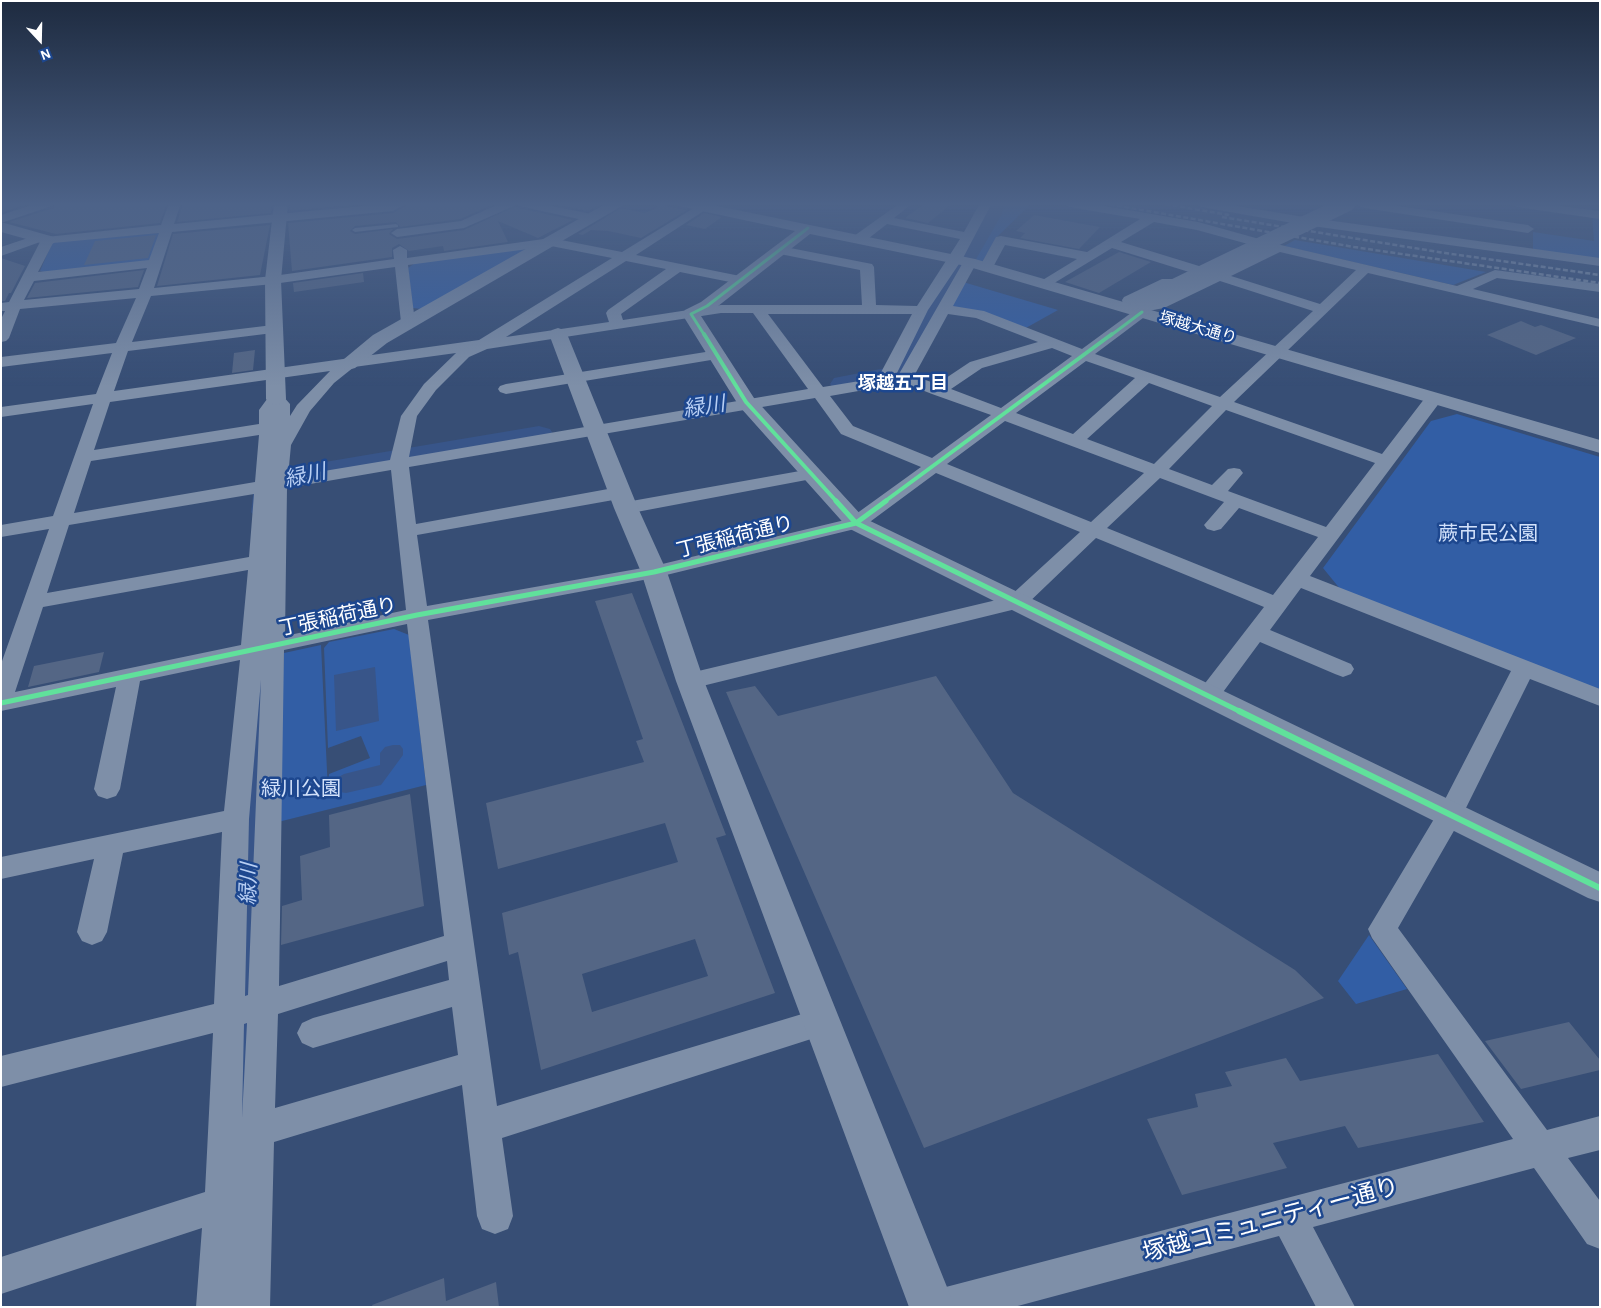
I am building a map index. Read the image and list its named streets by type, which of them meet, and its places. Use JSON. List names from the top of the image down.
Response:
{
  "streets": {
    "street": ["塚越大通り", "丁張稲荷通り", "塚越コミュニティー通り"]
  },
  "crossings": [
    ["塚越大通り", "丁張稲荷通り"]
  ],
  "districts": ["塚越五丁目"],
  "water": ["緑川"],
  "parks": ["蕨市民公園", "緑川公園"],
  "north": "bottom"
}
